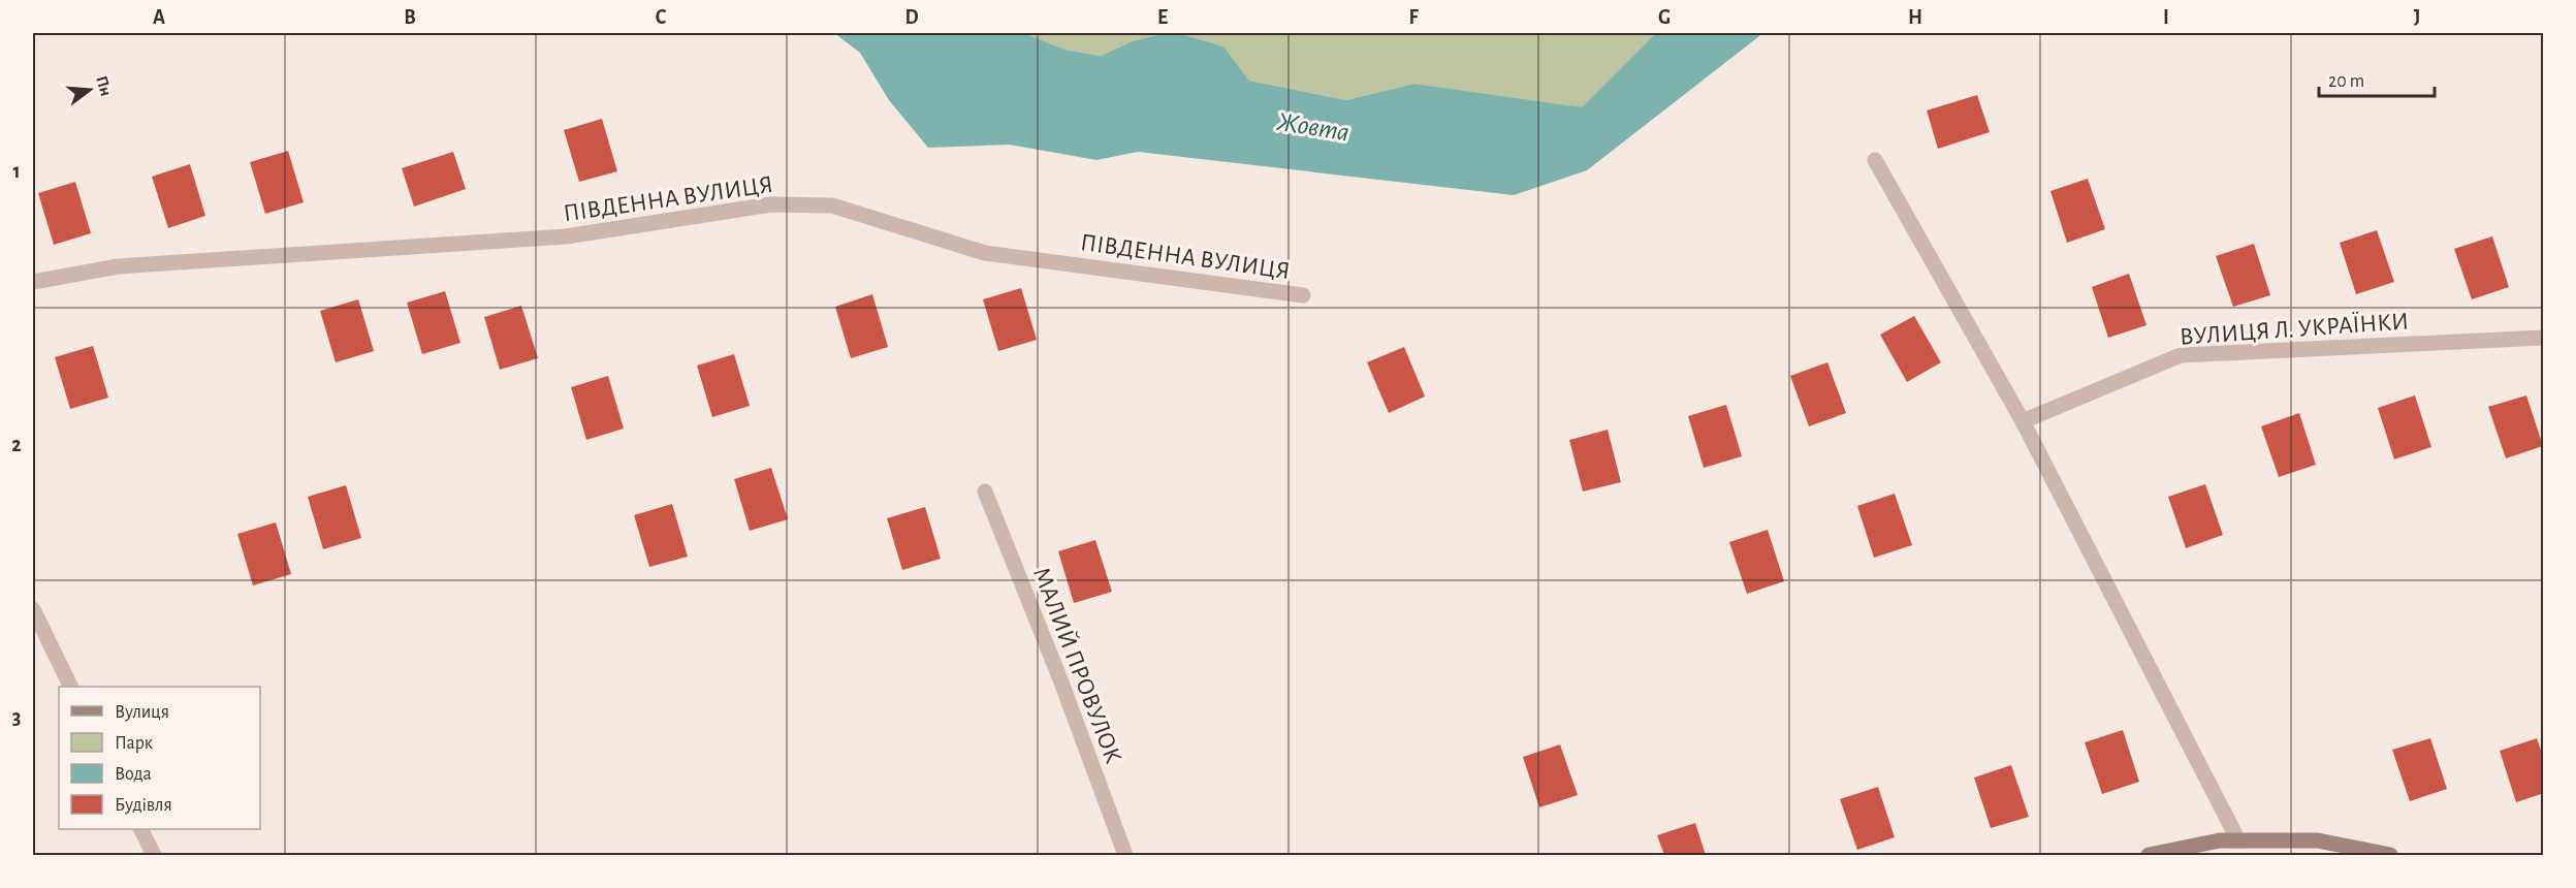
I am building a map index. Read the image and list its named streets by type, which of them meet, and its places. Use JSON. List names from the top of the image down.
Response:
{
  "streets": {
    "street": ["ПІВДЕННА ВУЛИЦЯ", "ВУЛИЦЯ Л. УКРАЇНКИ", "МАЛИЙ ПРОВУЛОК"]
  },
  "water": ["Жовта"],
  "legend": [
    "Вулиця",
    "Парк",
    "Вода",
    "Будівля"
  ],
  "scale_bar": "20 m",
  "north": "right",
  "grid": {
    "columns": [
      "A",
      "B",
      "C",
      "D",
      "E",
      "F",
      "G",
      "H",
      "I",
      "J"
    ],
    "rows": ["1", "2", "3"]
  }
}
